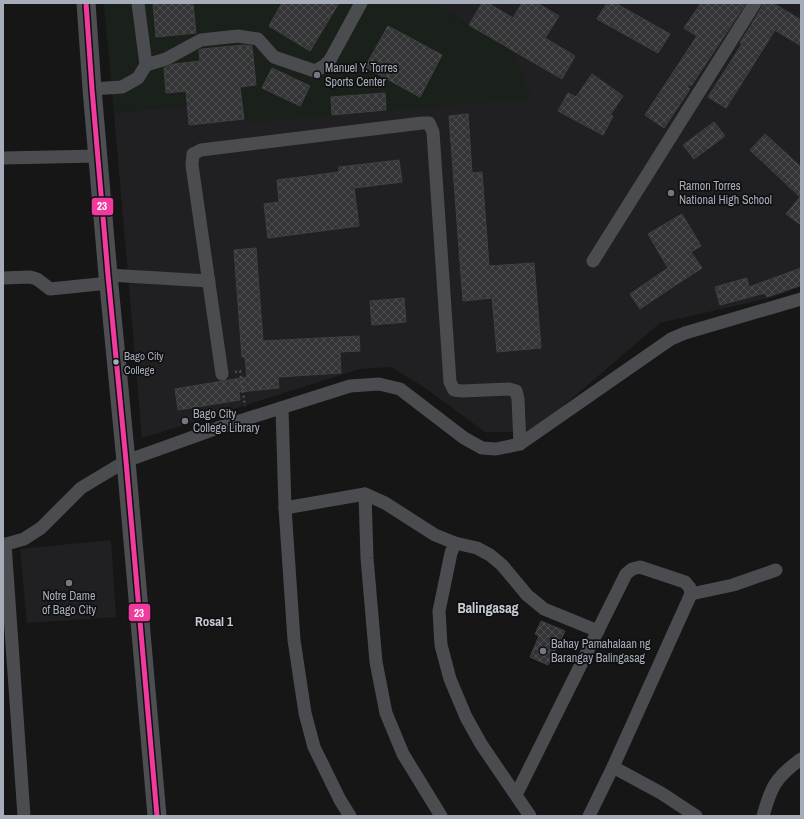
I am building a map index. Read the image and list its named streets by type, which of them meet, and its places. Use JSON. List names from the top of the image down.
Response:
{
  "districts": ["Balingasag", "Rosal 1"],
  "places": [
    "Manuel Y. Torres Sports Center",
    "Ramon Torres National High School",
    "Bago City College",
    "Bago City College Library",
    "Notre Dame of Bago City",
    "Bahay Pamahalaan ng Barangay Balingasag"
  ],
  "lines": ["transit line 23"]
}
